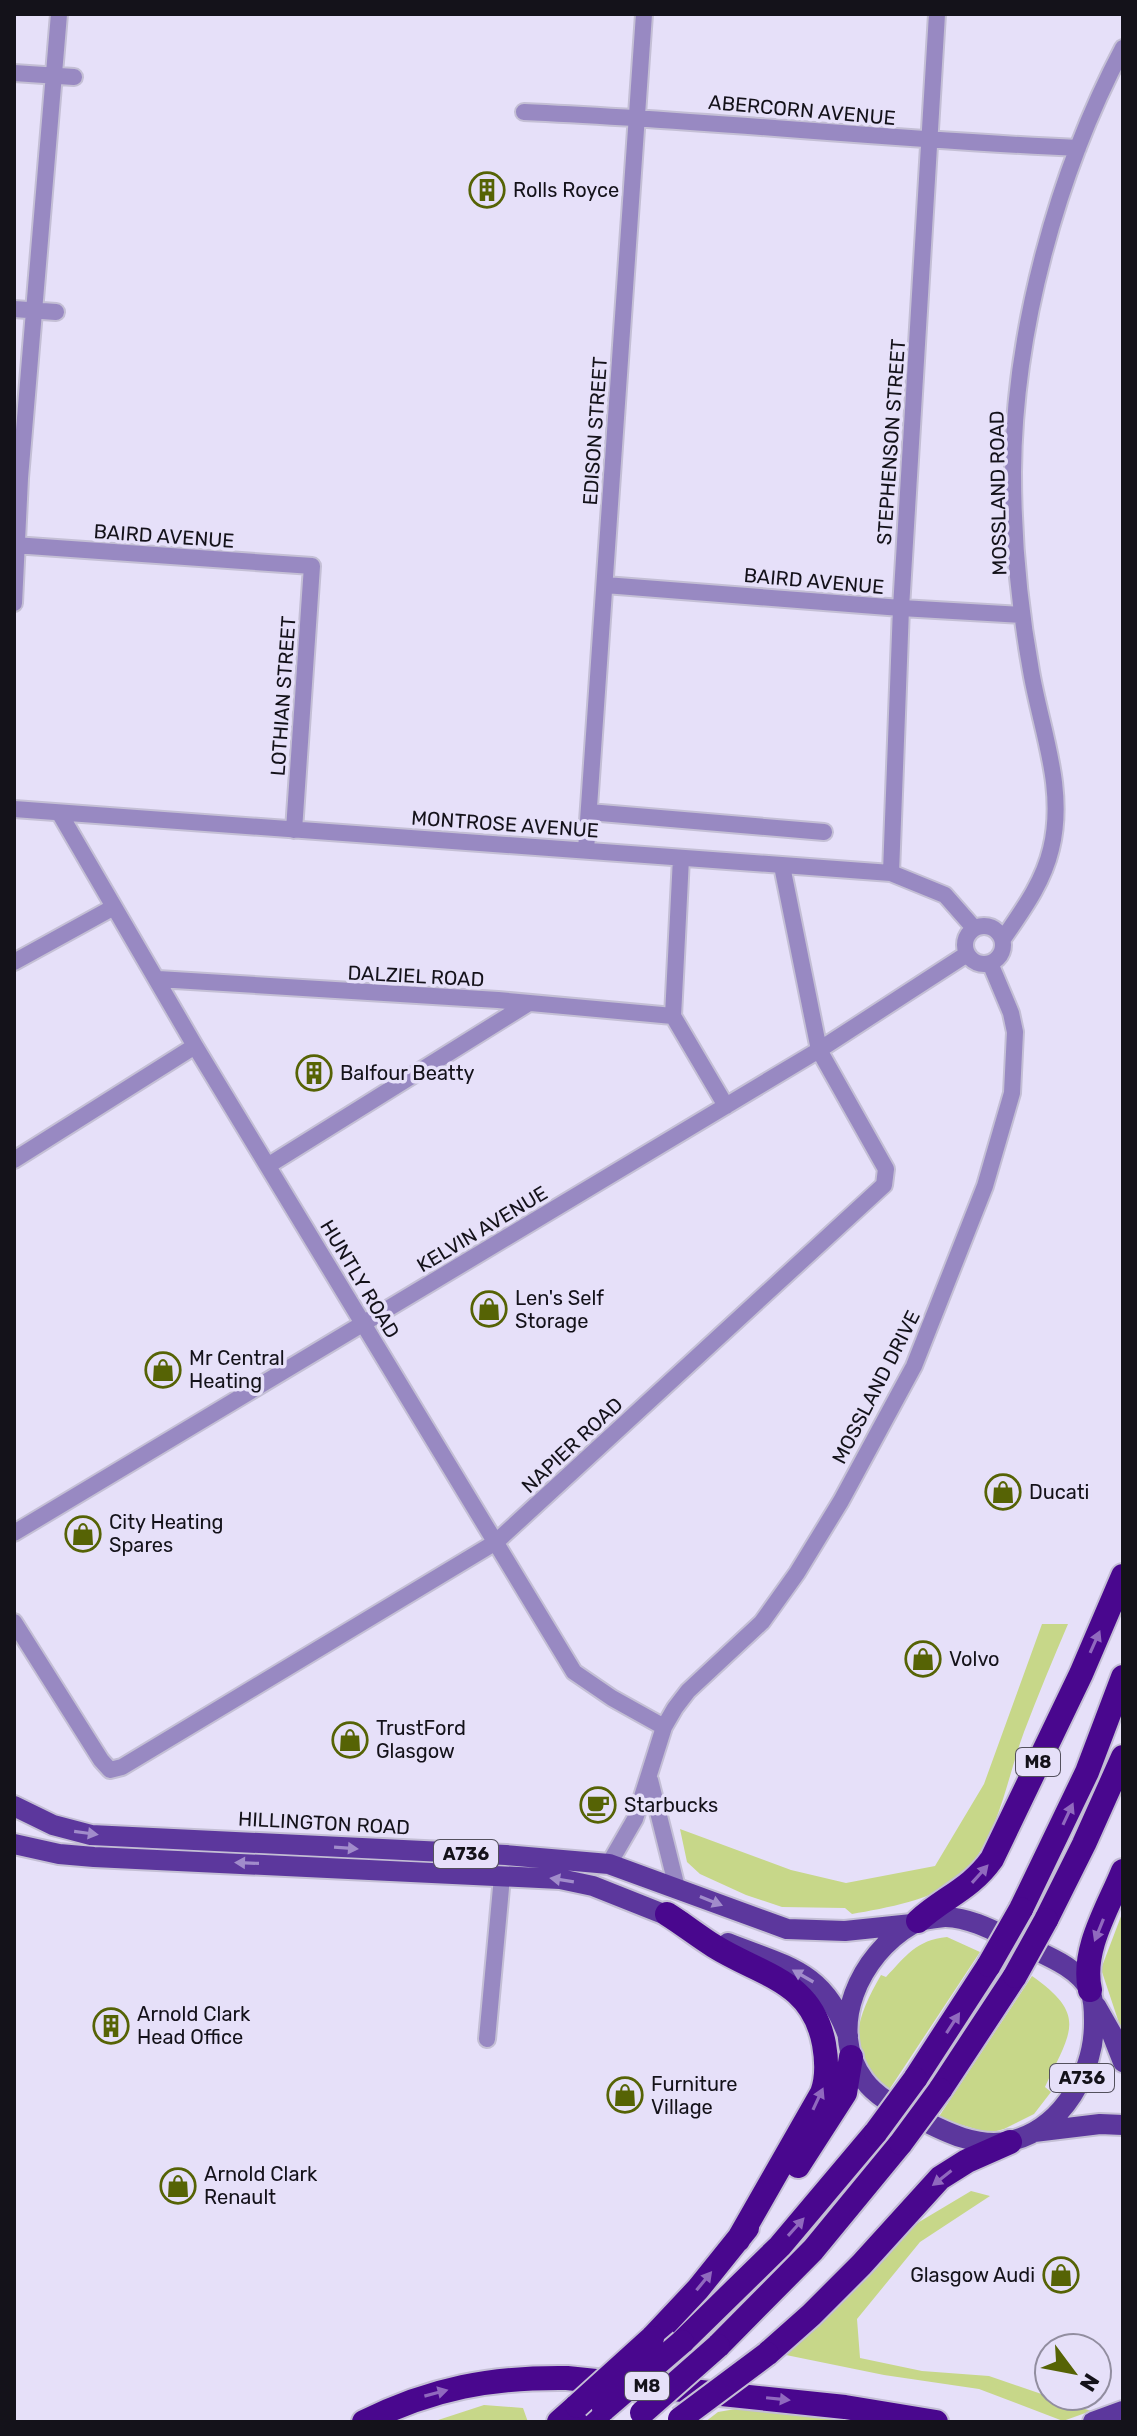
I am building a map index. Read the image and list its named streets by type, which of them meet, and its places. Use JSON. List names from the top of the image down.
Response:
{
  "streets": {
    "highway": ["M8"],
    "main road": ["HILLINGTON ROAD", "A736"],
    "street": [
      "ABERCORN AVENUE",
      "EDISON STREET",
      "STEPHENSON STREET",
      "MOSSLAND ROAD",
      "BAIRD AVENUE",
      "LOTHIAN STREET",
      "MONTROSE AVENUE",
      "DALZIEL ROAD",
      "KELVIN AVENUE",
      "HUNTLY ROAD",
      "MOSSLAND DRIVE",
      "NAPIER ROAD"
    ]
  },
  "crossings": [
    ["ABERCORN AVENUE", "EDISON STREET"],
    ["ABERCORN AVENUE", "STEPHENSON STREET"],
    ["ABERCORN AVENUE", "MOSSLAND ROAD"],
    ["EDISON STREET", "BAIRD AVENUE"],
    ["EDISON STREET", "MONTROSE AVENUE"],
    ["STEPHENSON STREET", "BAIRD AVENUE"],
    ["STEPHENSON STREET", "MONTROSE AVENUE"],
    ["MOSSLAND ROAD", "BAIRD AVENUE"],
    ["MOSSLAND ROAD", "MONTROSE AVENUE"],
    ["MOSSLAND ROAD", "KELVIN AVENUE"],
    ["MOSSLAND ROAD", "MOSSLAND DRIVE"],
    ["BAIRD AVENUE", "LOTHIAN STREET"],
    ["LOTHIAN STREET", "MONTROSE AVENUE"],
    ["MONTROSE AVENUE", "KELVIN AVENUE"],
    ["MONTROSE AVENUE", "HUNTLY ROAD"],
    ["MONTROSE AVENUE", "MOSSLAND DRIVE"],
    ["MONTROSE AVENUE", "NAPIER ROAD"],
    ["DALZIEL ROAD", "HUNTLY ROAD"],
    ["KELVIN AVENUE", "HUNTLY ROAD"],
    ["KELVIN AVENUE", "MOSSLAND DRIVE"],
    ["KELVIN AVENUE", "NAPIER ROAD"],
    ["HUNTLY ROAD", "MOSSLAND DRIVE"],
    ["HUNTLY ROAD", "NAPIER ROAD"],
    ["MOSSLAND DRIVE", "HILLINGTON ROAD"],
    ["M8", "HILLINGTON ROAD"],
    ["M8", "A736"],
    ["HILLINGTON ROAD", "A736"]
  ],
  "places": {
    "building": ["Rolls Royce", "Balfour Beatty", "Arnold Clark Head Office"],
    "shop": [
      "Len's Self Storage",
      "Mr Central Heating",
      "Ducati",
      "City Heating Spares",
      "Volvo",
      "TrustFord Glasgow",
      "Furniture Village",
      "Arnold Clark Renault",
      "Glasgow Audi"
    ],
    "cafe": ["Starbucks"]
  },
  "north": "bottom right"
}
